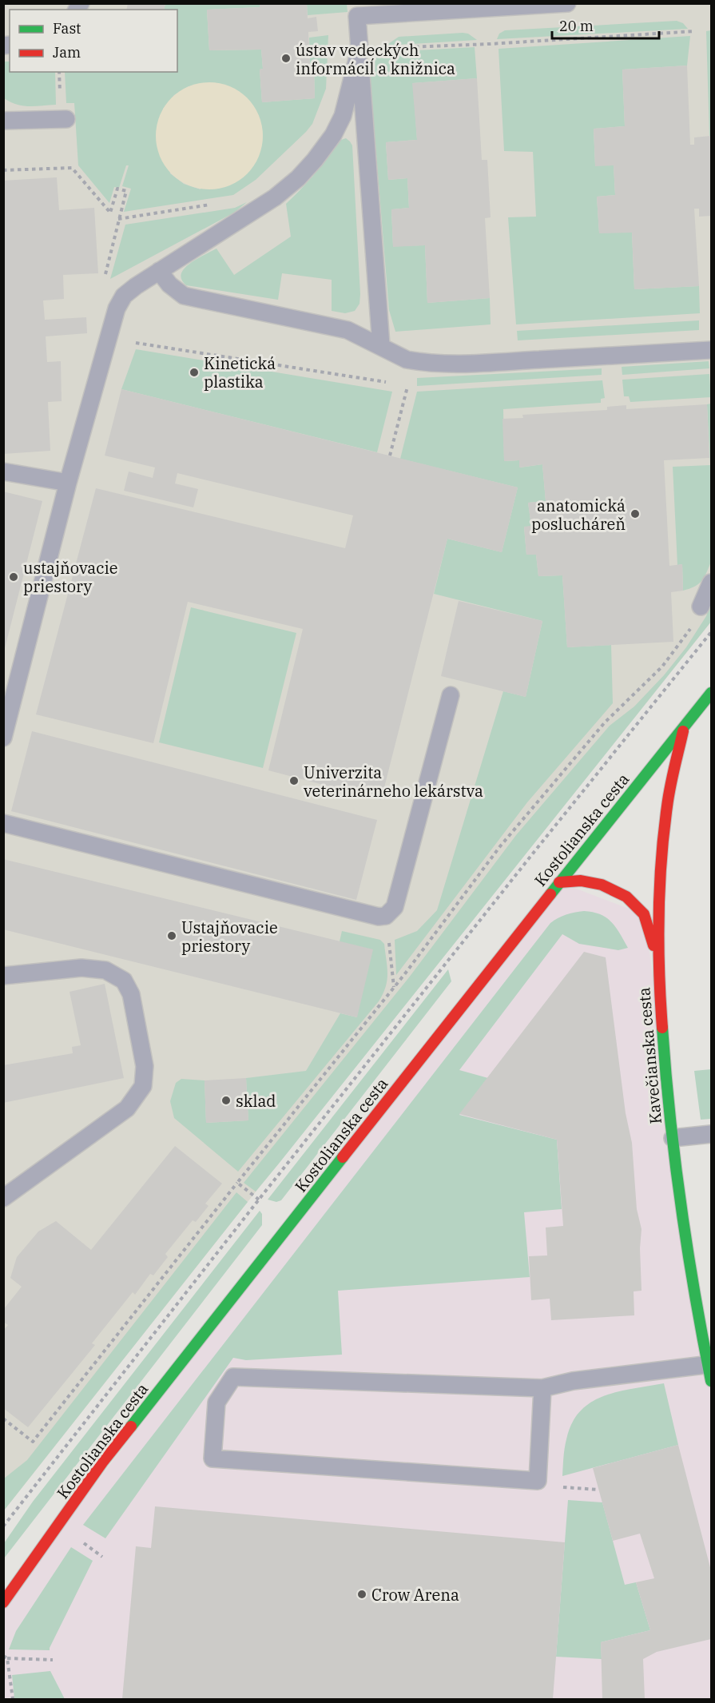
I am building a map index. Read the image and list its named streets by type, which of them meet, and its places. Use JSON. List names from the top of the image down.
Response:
{
  "streets": {
    "street": ["Kostolianska cesta", "Kavečianska cesta"]
  },
  "crossings": [
    ["Kostolianska cesta", "Kavečianska cesta"]
  ],
  "places": [
    "ústav vedeckých informáciĺ a knižnica",
    "Kinetická plastika",
    "anatomická poslucháreň",
    "ustajňovacie priestory",
    "Univerzita veterinárneho lekárstva",
    "Ustajňovacie priestory",
    "sklad",
    "Crow Arena"
  ],
  "legend": ["Fast", "Jam"],
  "scale_bar": "20 m"
}
